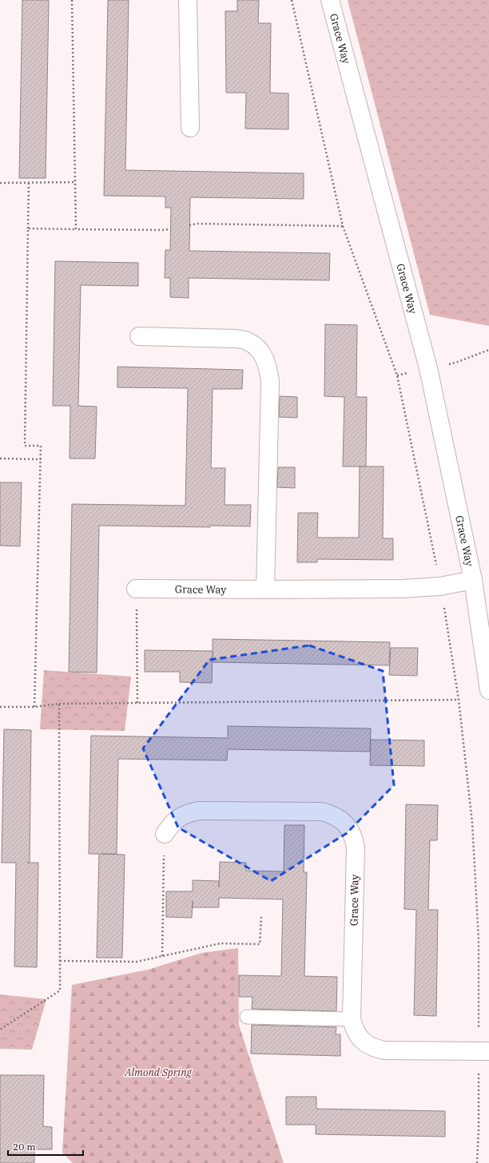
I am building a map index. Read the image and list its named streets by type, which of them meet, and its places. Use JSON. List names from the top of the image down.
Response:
{
  "streets": {
    "street": ["Grace Way"]
  },
  "parks": ["Almond Spring"],
  "scale_bar": "20 m"
}
